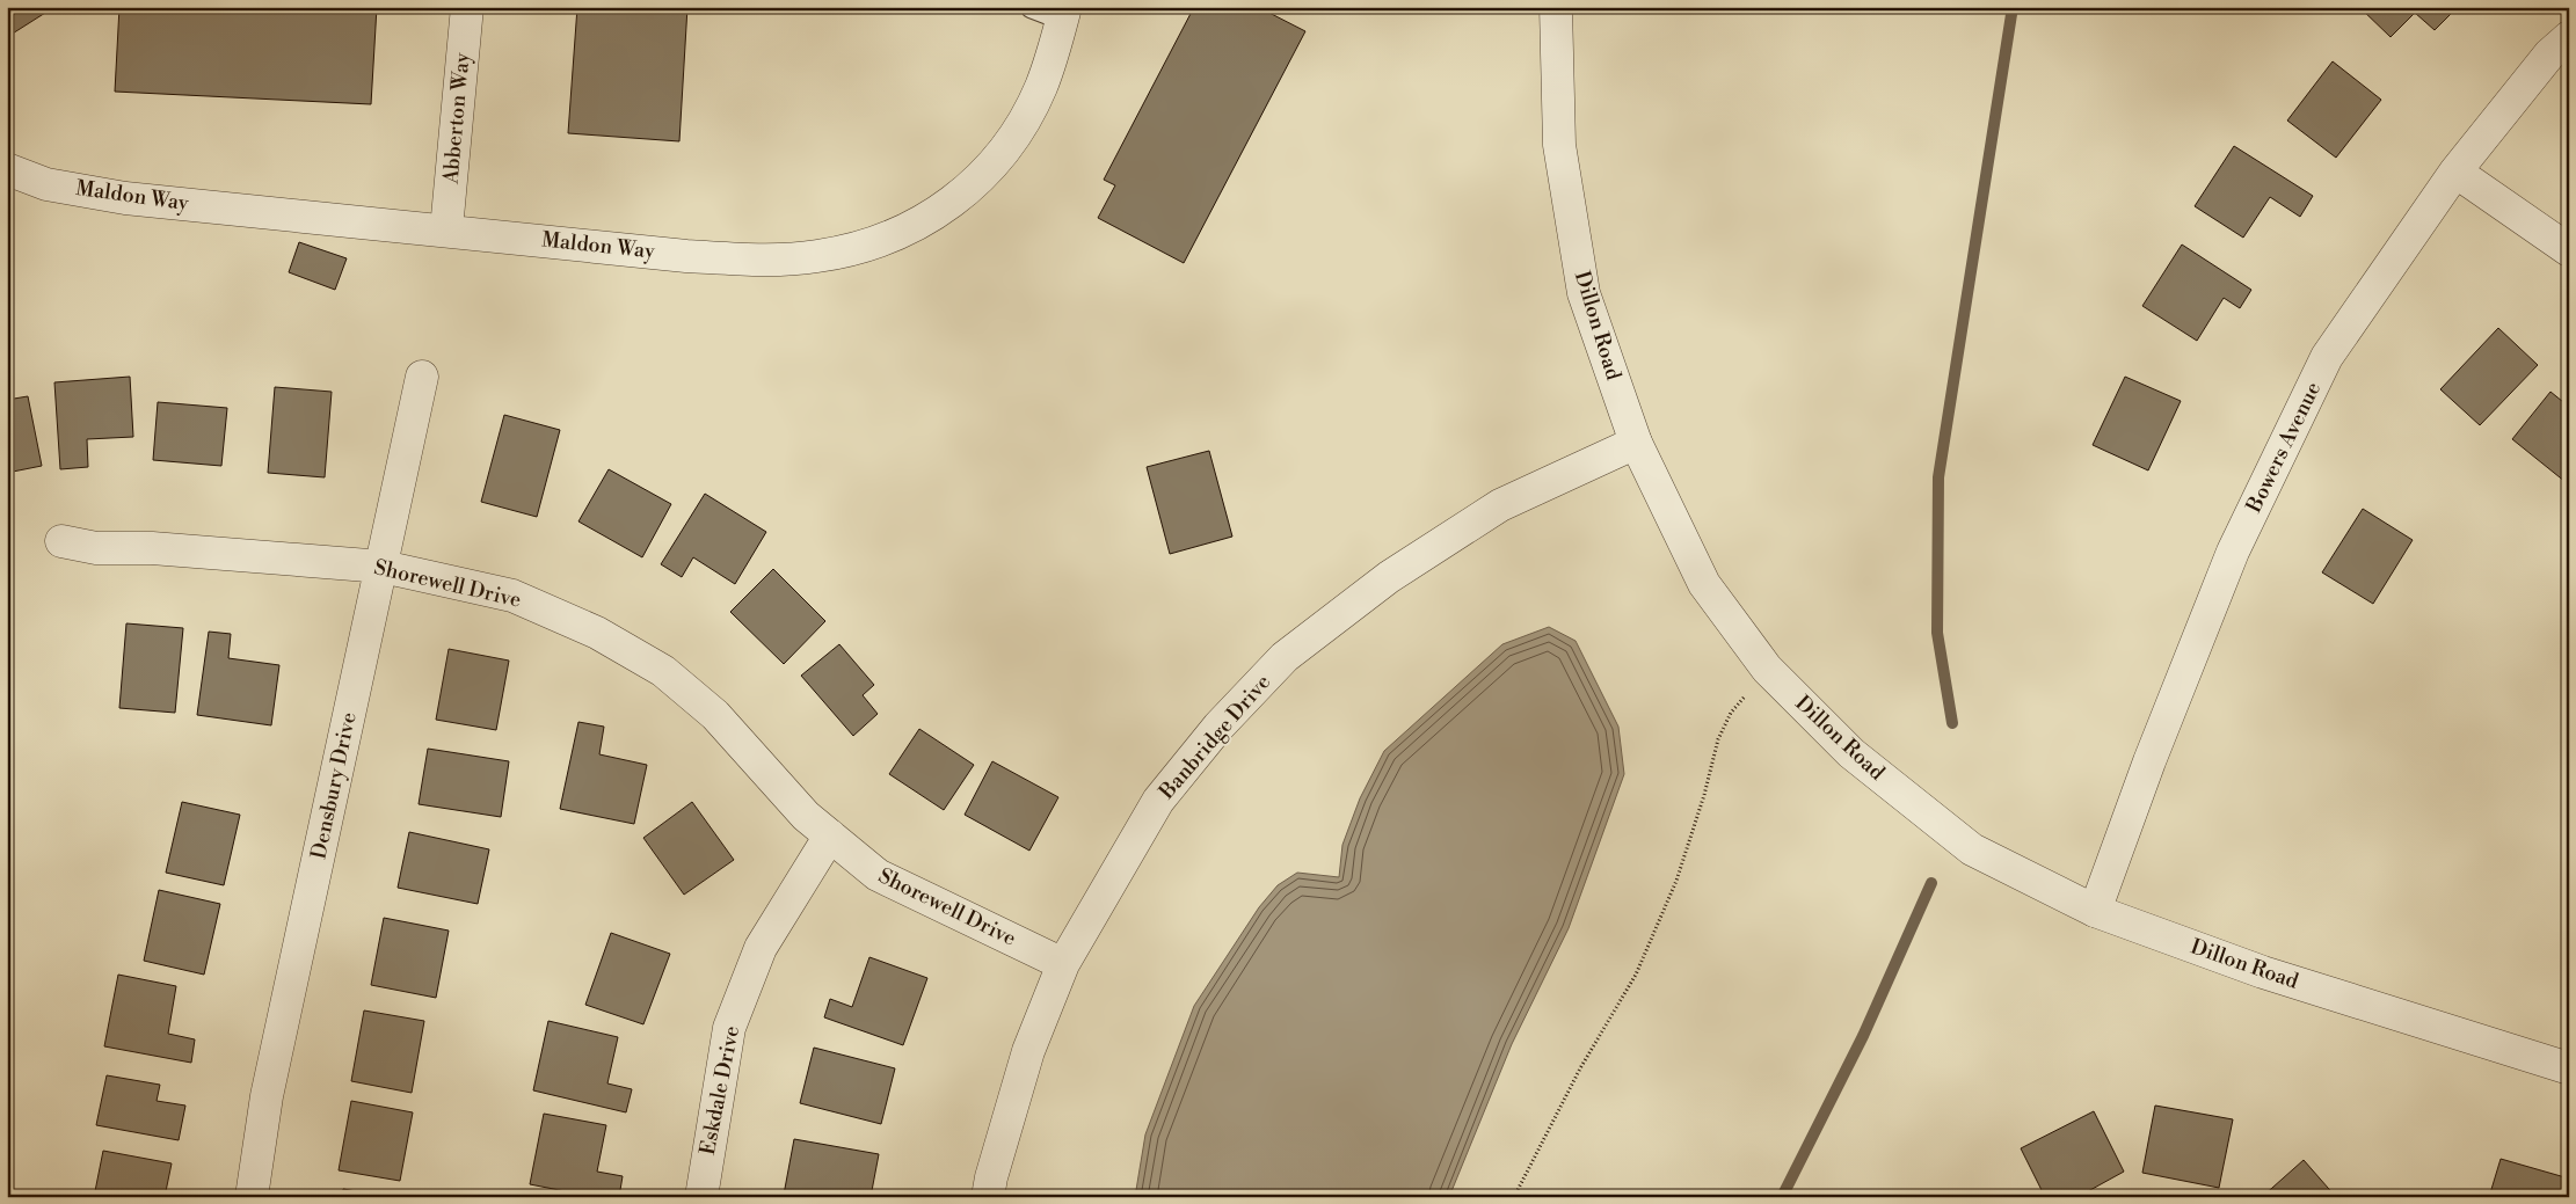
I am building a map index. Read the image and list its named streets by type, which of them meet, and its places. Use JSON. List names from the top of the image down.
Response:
{
  "streets": {
    "street": [
      "Abberton Way",
      "Maldon Way",
      "Dillon Road",
      "Bowers Avenue",
      "Shorewell Drive",
      "Banbridge Drive",
      "Densbury Drive",
      "Eskdale Drive"
    ]
  },
  "crossings": [
    ["Abberton Way", "Maldon Way"],
    ["Dillon Road", "Bowers Avenue"],
    ["Dillon Road", "Banbridge Drive"],
    ["Shorewell Drive", "Banbridge Drive"],
    ["Shorewell Drive", "Densbury Drive"],
    ["Shorewell Drive", "Eskdale Drive"]
  ]
}
